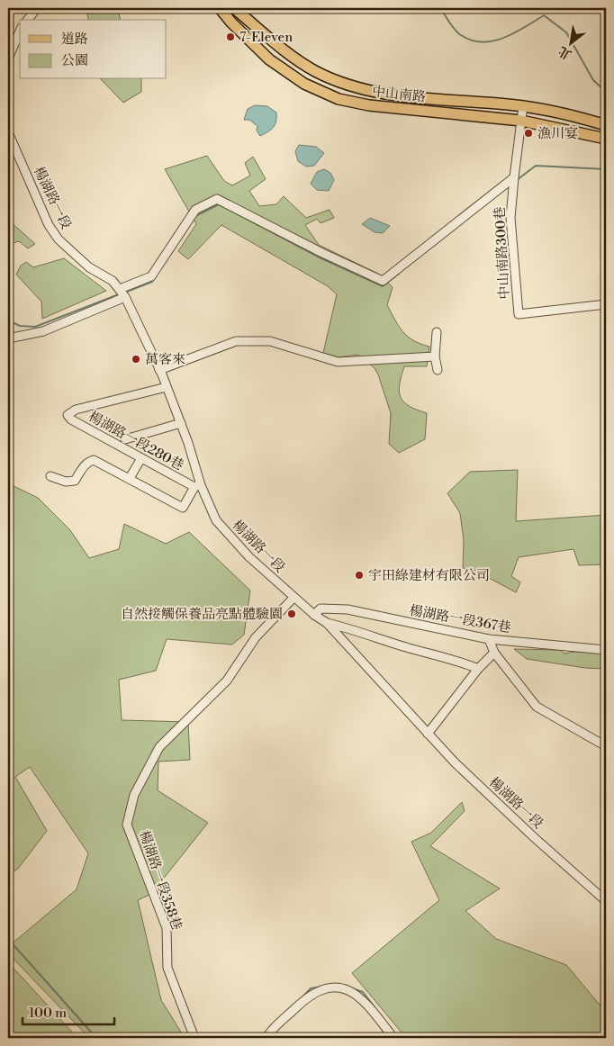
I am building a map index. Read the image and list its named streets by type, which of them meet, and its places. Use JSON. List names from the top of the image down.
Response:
{
  "streets": {
    "main road": ["中山南路"],
    "street": [
      "楊湖路一段",
      "中山南路300巷",
      "楊湖路一段280巷",
      "楊湖路一段367巷",
      "楊湖路一段358巷"
    ]
  },
  "crossings": [
    ["楊湖路一段", "楊湖路一段280巷"],
    ["楊湖路一段", "楊湖路一段367巷"],
    ["楊湖路一段", "楊湖路一段358巷"]
  ],
  "places": [
    "7-Eleven",
    "漁川宴",
    "萬客來",
    "宇田綠建材有限公司",
    "自然接觸保養品亮點體驗園"
  ],
  "legend": ["道路", "公園"],
  "scale_bar": "100 m",
  "north": "bottom left"
}
